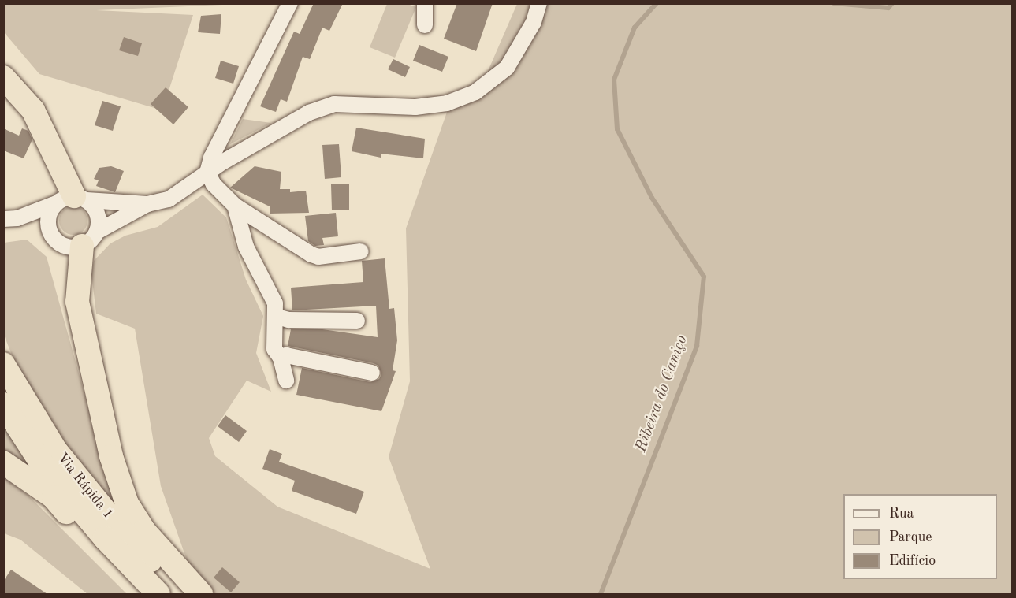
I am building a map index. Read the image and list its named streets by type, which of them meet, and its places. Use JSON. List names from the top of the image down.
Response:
{
  "streets": {
    "highway": ["Via Rápida 1"]
  },
  "water": ["Ribeira do Caniço"],
  "legend": ["Rua", "Parque", "Edifício"]
}
